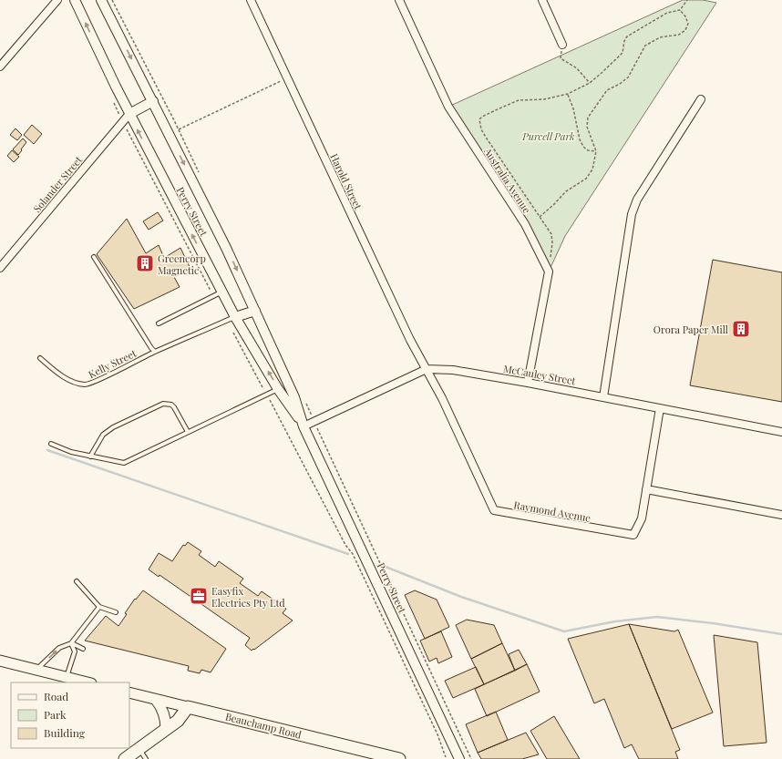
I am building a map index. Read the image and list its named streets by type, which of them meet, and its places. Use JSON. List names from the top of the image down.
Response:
{
  "streets": {
    "main road": ["Beauchamp Road"],
    "street": [
      "Australia Avenue",
      "Harold Street",
      "Solander Street",
      "Perry Street",
      "McCauley Street",
      "Raymond Avenue"
    ],
    "lane": ["Kelly Street"]
  },
  "crossings": [
    ["Harold Street", "McCauley Street"],
    ["Harold Street", "Raymond Avenue"],
    ["Solander Street", "Perry Street"],
    ["Perry Street", "Kelly Street"],
    ["Perry Street", "McCauley Street"],
    ["McCauley Street", "Raymond Avenue"]
  ],
  "parks": ["Purcell Park"],
  "places": {
    "building": ["Greencorp Magnetic", "Orora Paper Mill"],
    "office": ["Easyfix Electrics Pty Ltd"]
  },
  "legend": ["Road", "Park", "Building"]
}
